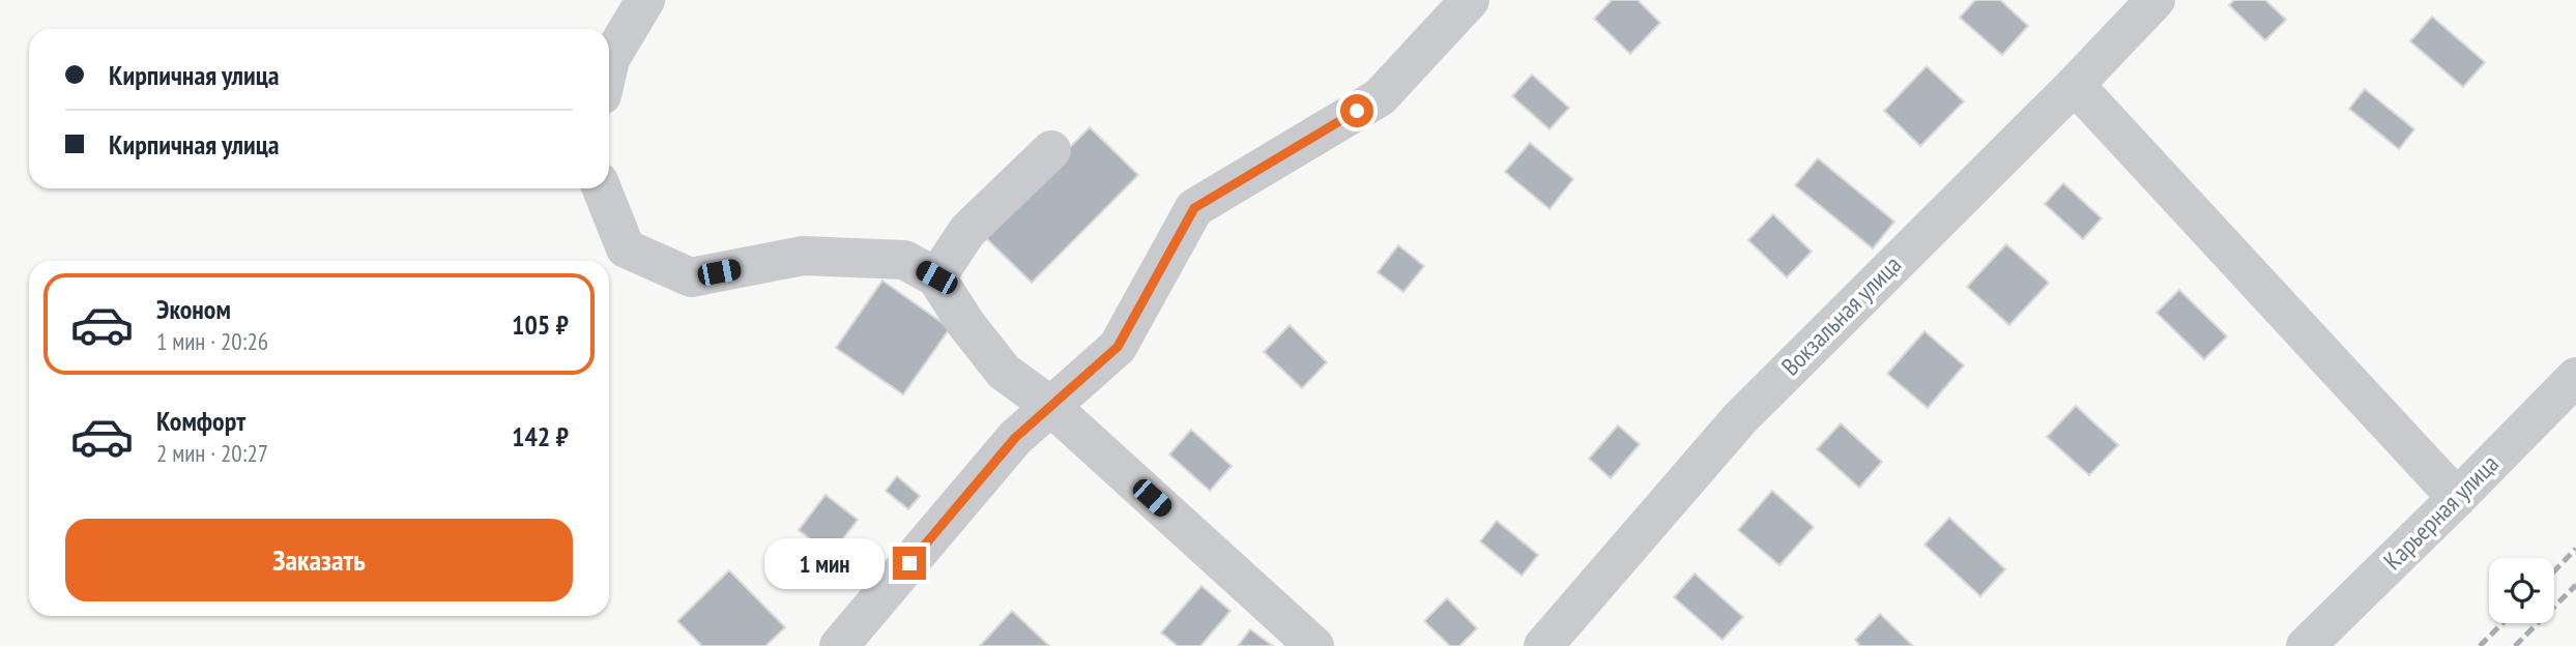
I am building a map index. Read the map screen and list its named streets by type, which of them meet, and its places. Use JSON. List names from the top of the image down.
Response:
{
  "streets": {
    "street": ["Вокзальная улица", "Карьерная улица"]
  },
  "page": {
    "banner": ["Кирпичная улица", "Кирпичная улица"],
    "list": [
      {
        "name": "Эконом",
        "note": "1 мин · 20:26",
        "value": "105 ₽"
      },
      {
        "name": "Комфорт",
        "note": "2 мин · 20:27",
        "value": "142 ₽"
      }
    ],
    "buttons": "Заказать",
    "bubble": "1 мин"
  }
}
